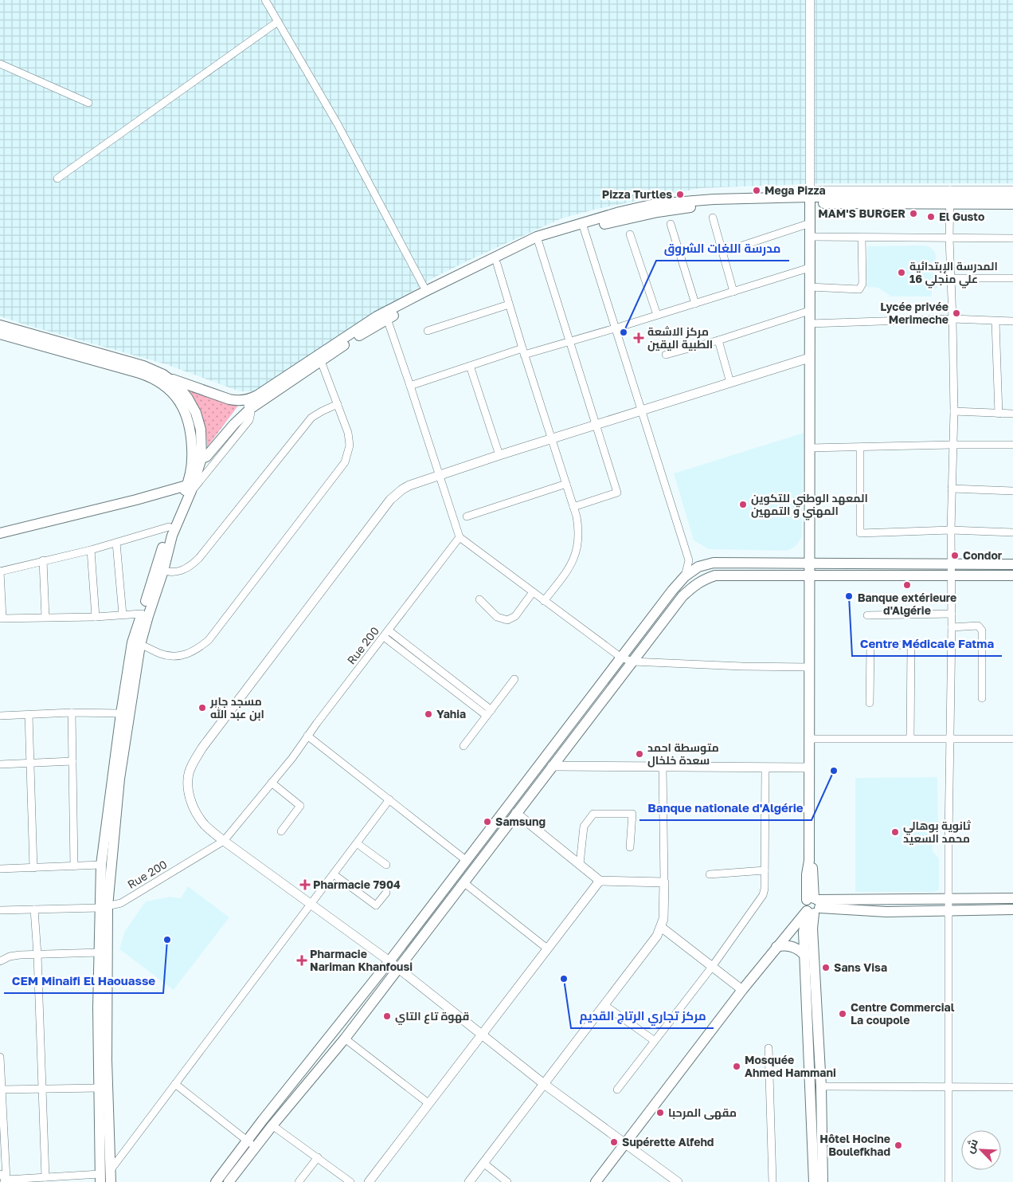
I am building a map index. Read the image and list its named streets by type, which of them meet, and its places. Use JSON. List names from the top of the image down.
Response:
{
  "streets": {
    "street": ["Rue 200"]
  },
  "places": {
    "other": [
      "Mega Pizza",
      "Pizza Turtles",
      "MAM'S BURGER",
      "El Gusto",
      "المدرسة الإبتدائية علي منجلي 16",
      "Lycée privée Merimeche",
      "مدرسة اللغات الشروق",
      "المعهد الوطني للتكوين المهني و التمهين",
      "Condor",
      "Banque extérieure d'Algérie",
      "Centre Médicale Fatma",
      "مسجد جابر ابن عبد الله",
      "Yahia",
      "متوسطة احمد سعدة خلخال",
      "Banque nationale d'Algérie",
      "Samsung",
      "ثانوية بوهالي محمد السعيد",
      "CEM Minaifi El Haouasse",
      "Sans Visa",
      "مركز تجاري الرتاج القديم",
      "Centre Commercial La coupole",
      "قهوة تاع التاي",
      "Mosquée Ahmed Hammani",
      "مقهى المرحبا",
      "Supérette Alfehd",
      "Hôtel Hocine Boulefkhad"
    ],
    "health": ["مركز الاشعة الطبية اليقين", "Pharmacie 7904", "Pharmacie Nariman Khanfousi"]
  },
  "north": "top left"
}
